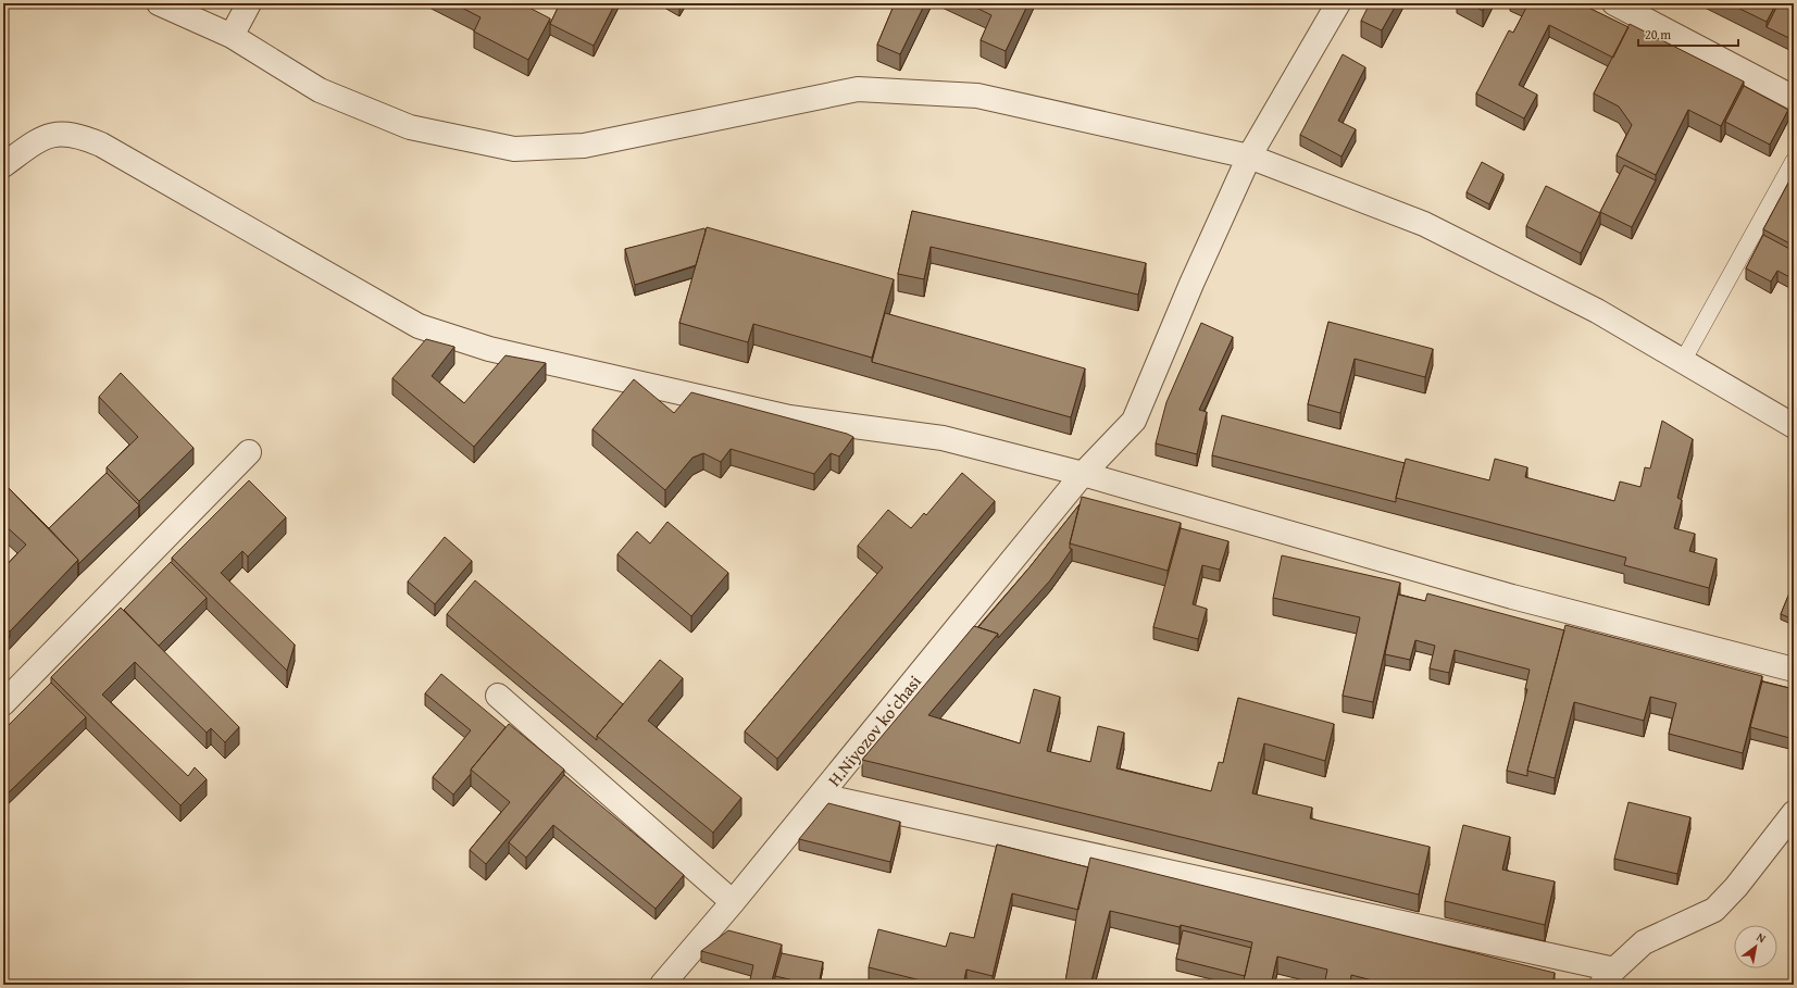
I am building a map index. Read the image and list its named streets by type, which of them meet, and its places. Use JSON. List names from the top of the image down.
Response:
{
  "streets": {
    "street": ["H.Niyozov koʻchasi"]
  },
  "scale_bar": "20 m",
  "north": "top right"
}
